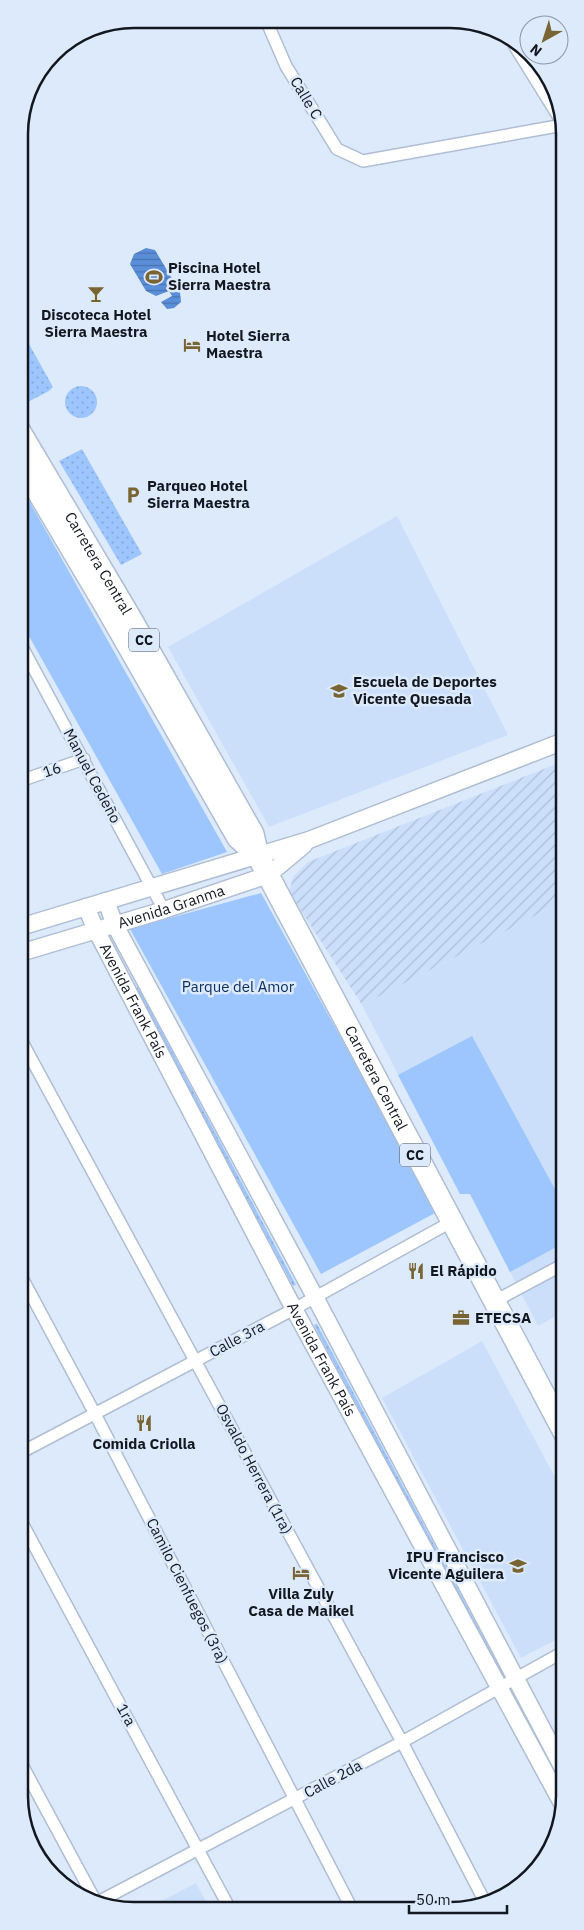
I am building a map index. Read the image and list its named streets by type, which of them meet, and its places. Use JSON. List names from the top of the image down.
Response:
{
  "streets": {
    "highway": ["Carretera Central", "CC"],
    "main road": ["Avenida Granma", "Avenida Frank País"],
    "street": [
      "Calle C",
      "16",
      "Manuel Cedeño",
      "Calle 3ra",
      "Osvaldo Herrera (1ra)",
      "Camilo Cienfuegos (3ra)",
      "1ra",
      "Calle 2da"
    ]
  },
  "crossings": [
    ["Carretera Central", "Avenida Granma"],
    ["Carretera Central", "Calle 3ra"],
    ["16", "Manuel Cedeño"],
    ["Manuel Cedeño", "Avenida Granma"],
    ["Avenida Granma", "Avenida Frank País"],
    ["Avenida Frank País", "Calle 3ra"],
    ["Avenida Frank País", "Calle 2da"],
    ["Calle 3ra", "Osvaldo Herrera (1ra)"],
    ["Calle 3ra", "Camilo Cienfuegos (3ra)"],
    ["Osvaldo Herrera (1ra)", "Calle 2da"],
    ["Camilo Cienfuegos (3ra)", "Calle 2da"],
    ["1ra", "Calle 2da"]
  ],
  "parks": ["Parque del Amor"],
  "places": {
    "sports": ["Piscina Hotel Sierra Maestra"],
    "bar": ["Discoteca Hotel Sierra Maestra"],
    "hotel": ["Hotel Sierra Maestra", "Villa Zuly Casa de Maikel"],
    "parking": ["Parqueo Hotel Sierra Maestra"],
    "school or university": ["Escuela de Deportes Vicente Quesada", "IPU Francisco Vicente Aguilera"],
    "restaurant": ["El Rápido", "Comida Criolla"],
    "office": ["ETECSA"]
  },
  "scale_bar": "50 m",
  "north": "bottom left"
}
